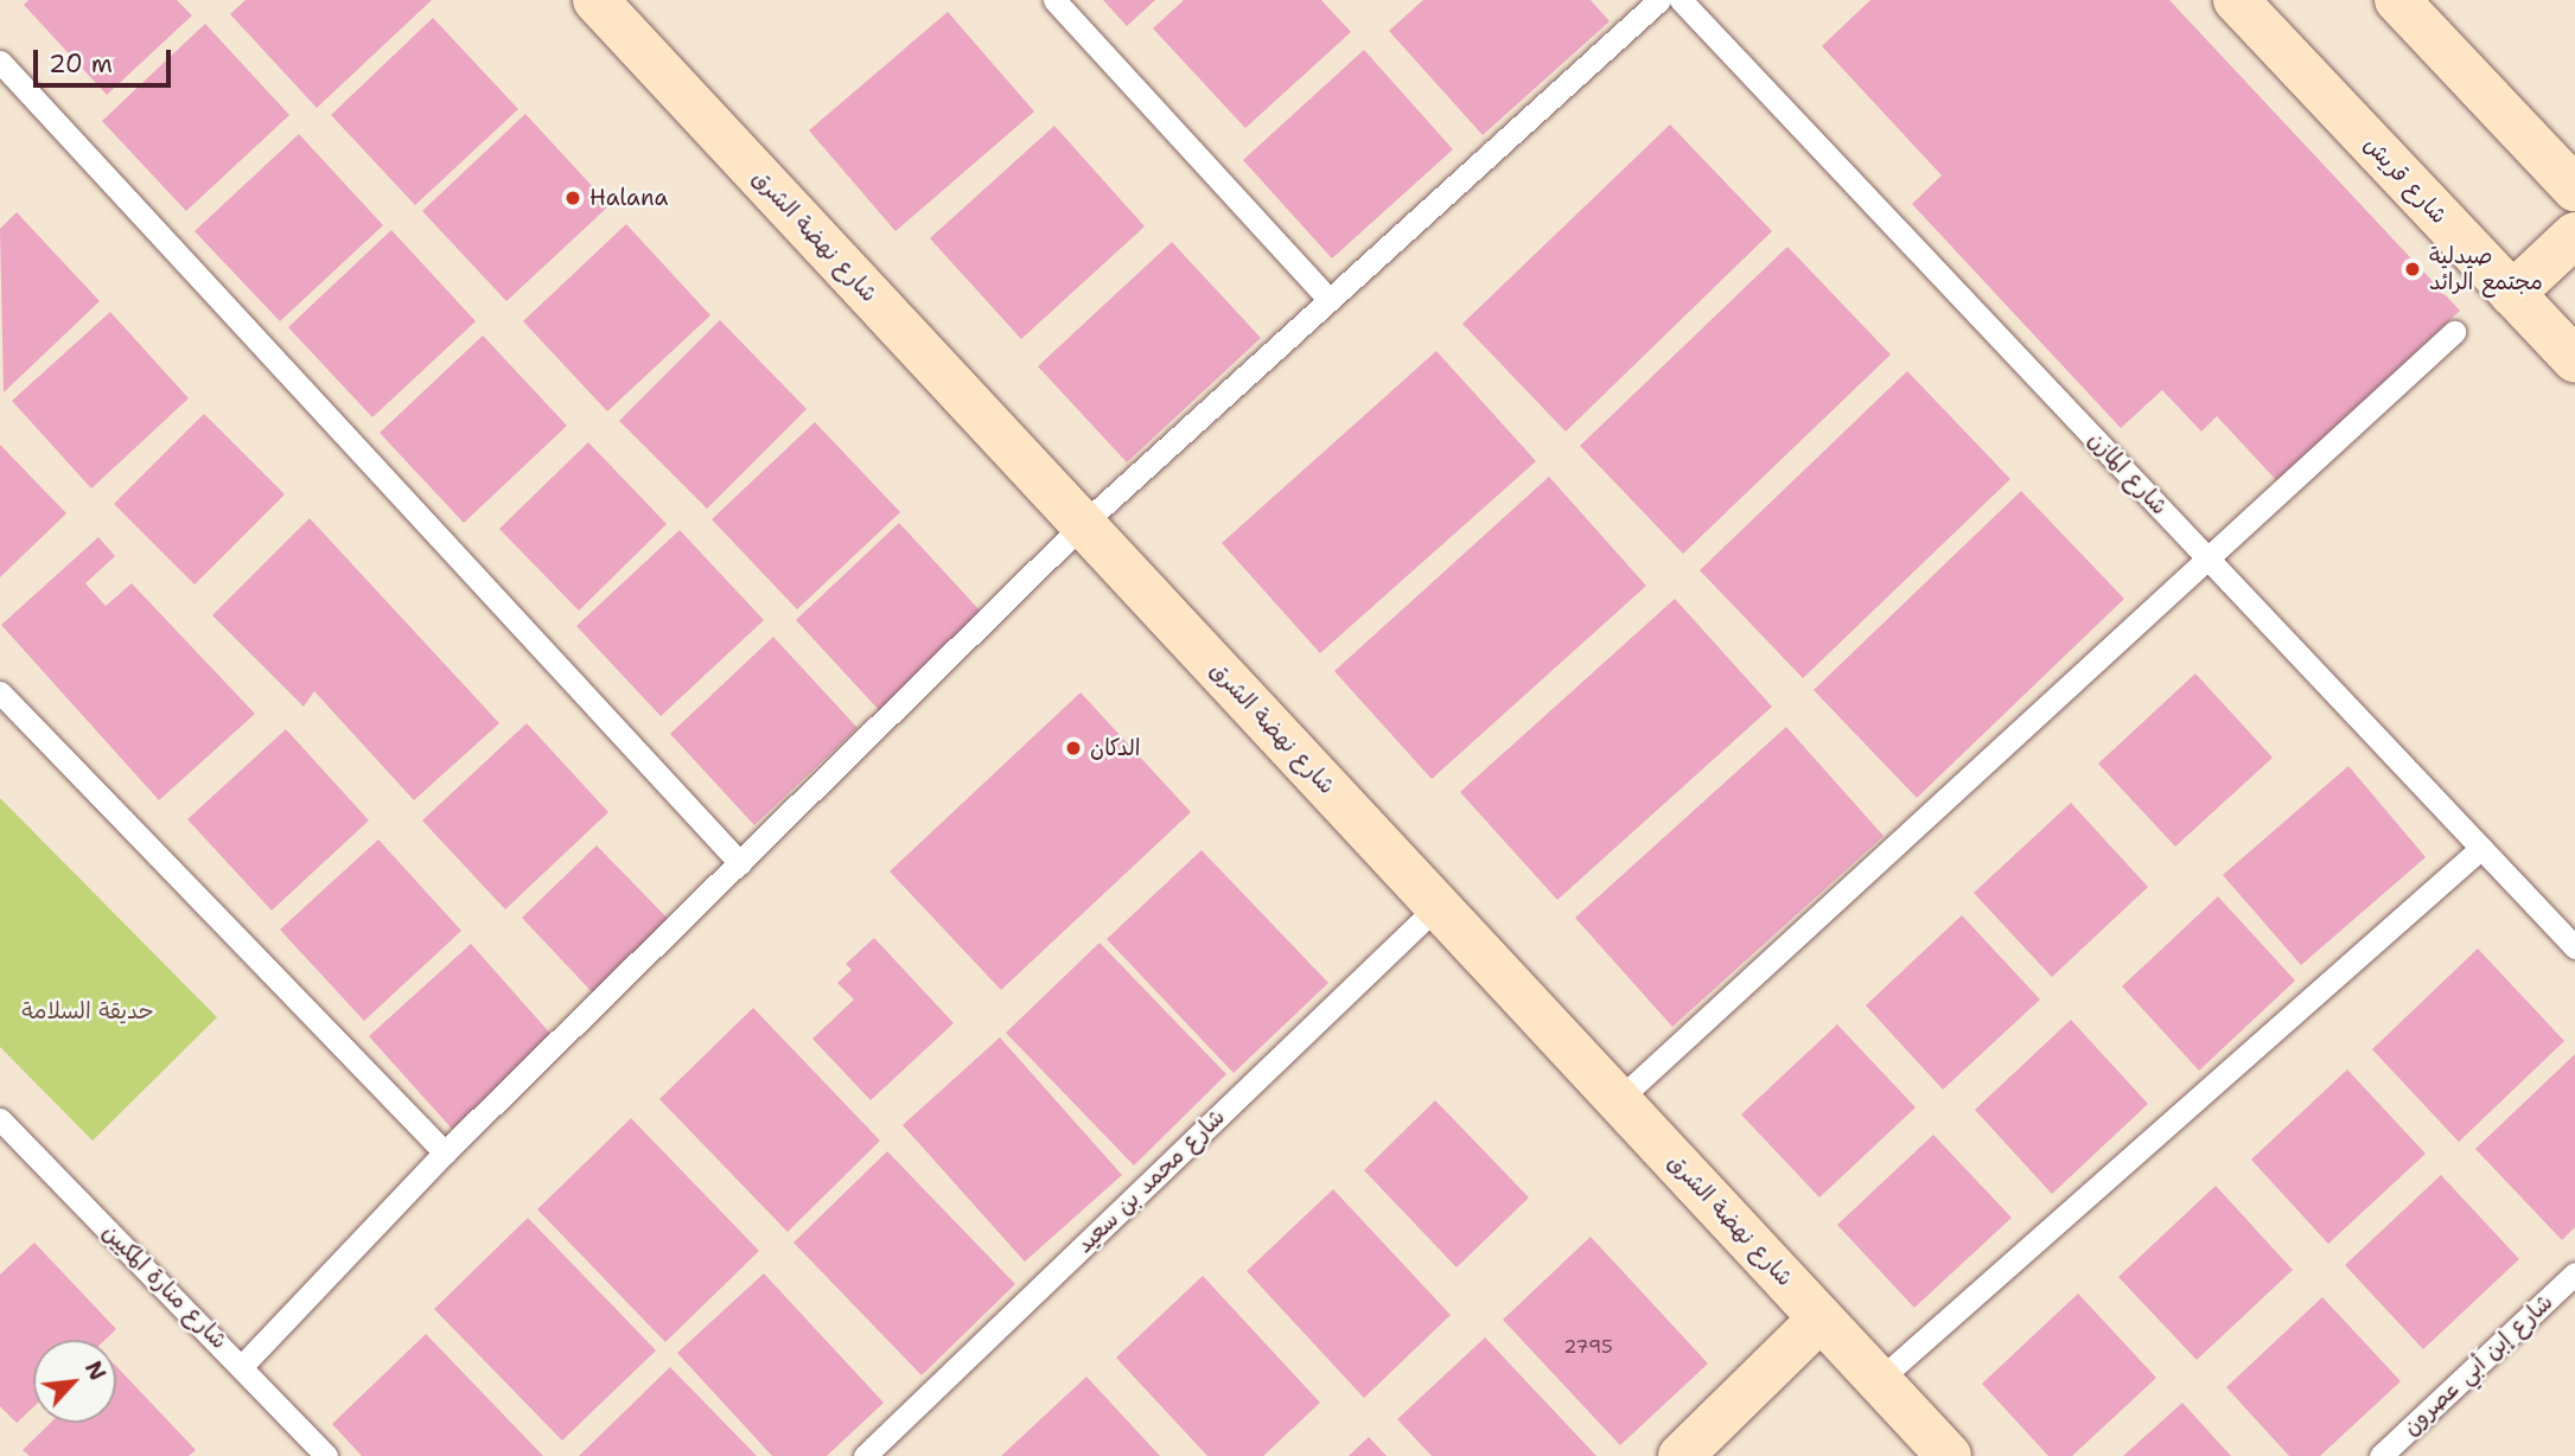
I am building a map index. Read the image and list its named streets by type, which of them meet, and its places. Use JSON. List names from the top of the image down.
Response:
{
  "streets": {
    "street": ["شارع قريش", "شارع نهضة الشرق"],
    "lane": [
      "شارع المازن",
      "شارع محمد بن سعيد",
      "شارع منارة المكيين",
      "شارع إبن أبي عصرون"
    ]
  },
  "crossings": [
    ["شارع نهضة الشرق", "شارع محمد بن سعيد"]
  ],
  "parks": ["حديقة السلامة"],
  "places": ["Halana", "صيدلية مجتمع الرائد", "الدكان"],
  "house_numbers": ["2795"],
  "scale_bar": "20 m",
  "north": "top right"
}
